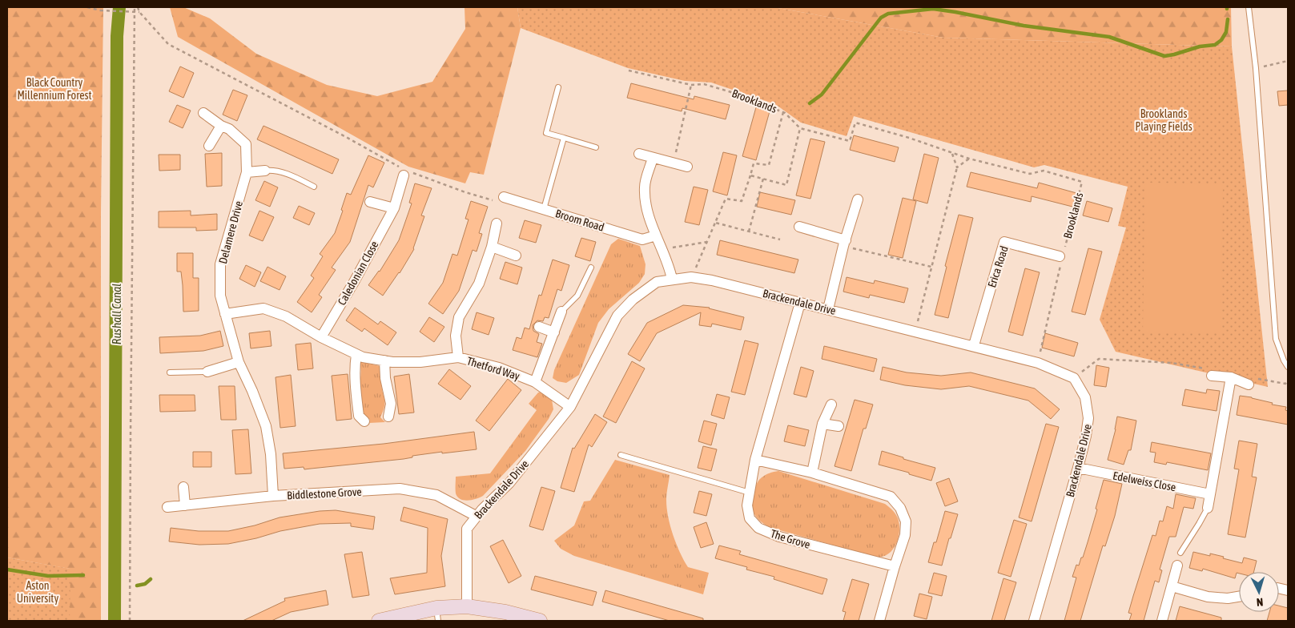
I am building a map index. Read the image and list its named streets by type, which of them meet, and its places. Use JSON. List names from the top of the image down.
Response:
{
  "streets": {
    "street": [
      "Broom Road",
      "Delamere Drive",
      "Erica Road",
      "Caledonian Close",
      "Brackendale Drive",
      "Thetford Way",
      "Edelweiss Close",
      "Biddlestone Grove",
      "The Grove"
    ],
    "path": ["Brooklands"]
  },
  "crossings": [
    ["Brooklands", "Erica Road"],
    ["Brooklands", "Brackendale Drive"],
    ["Delamere Drive", "Thetford Way"],
    ["Delamere Drive", "Biddlestone Grove"],
    ["Erica Road", "Brackendale Drive"],
    ["Caledonian Close", "Thetford Way"],
    ["Brackendale Drive", "Thetford Way"],
    ["Brackendale Drive", "Edelweiss Close"],
    ["Brackendale Drive", "Biddlestone Grove"],
    ["Brackendale Drive", "The Grove"]
  ],
  "water": ["Rushall Canal"],
  "parks": ["Black Country Millennium Forest", "Brooklands Playing Fields", "Aston University"],
  "north": "bottom"
}
